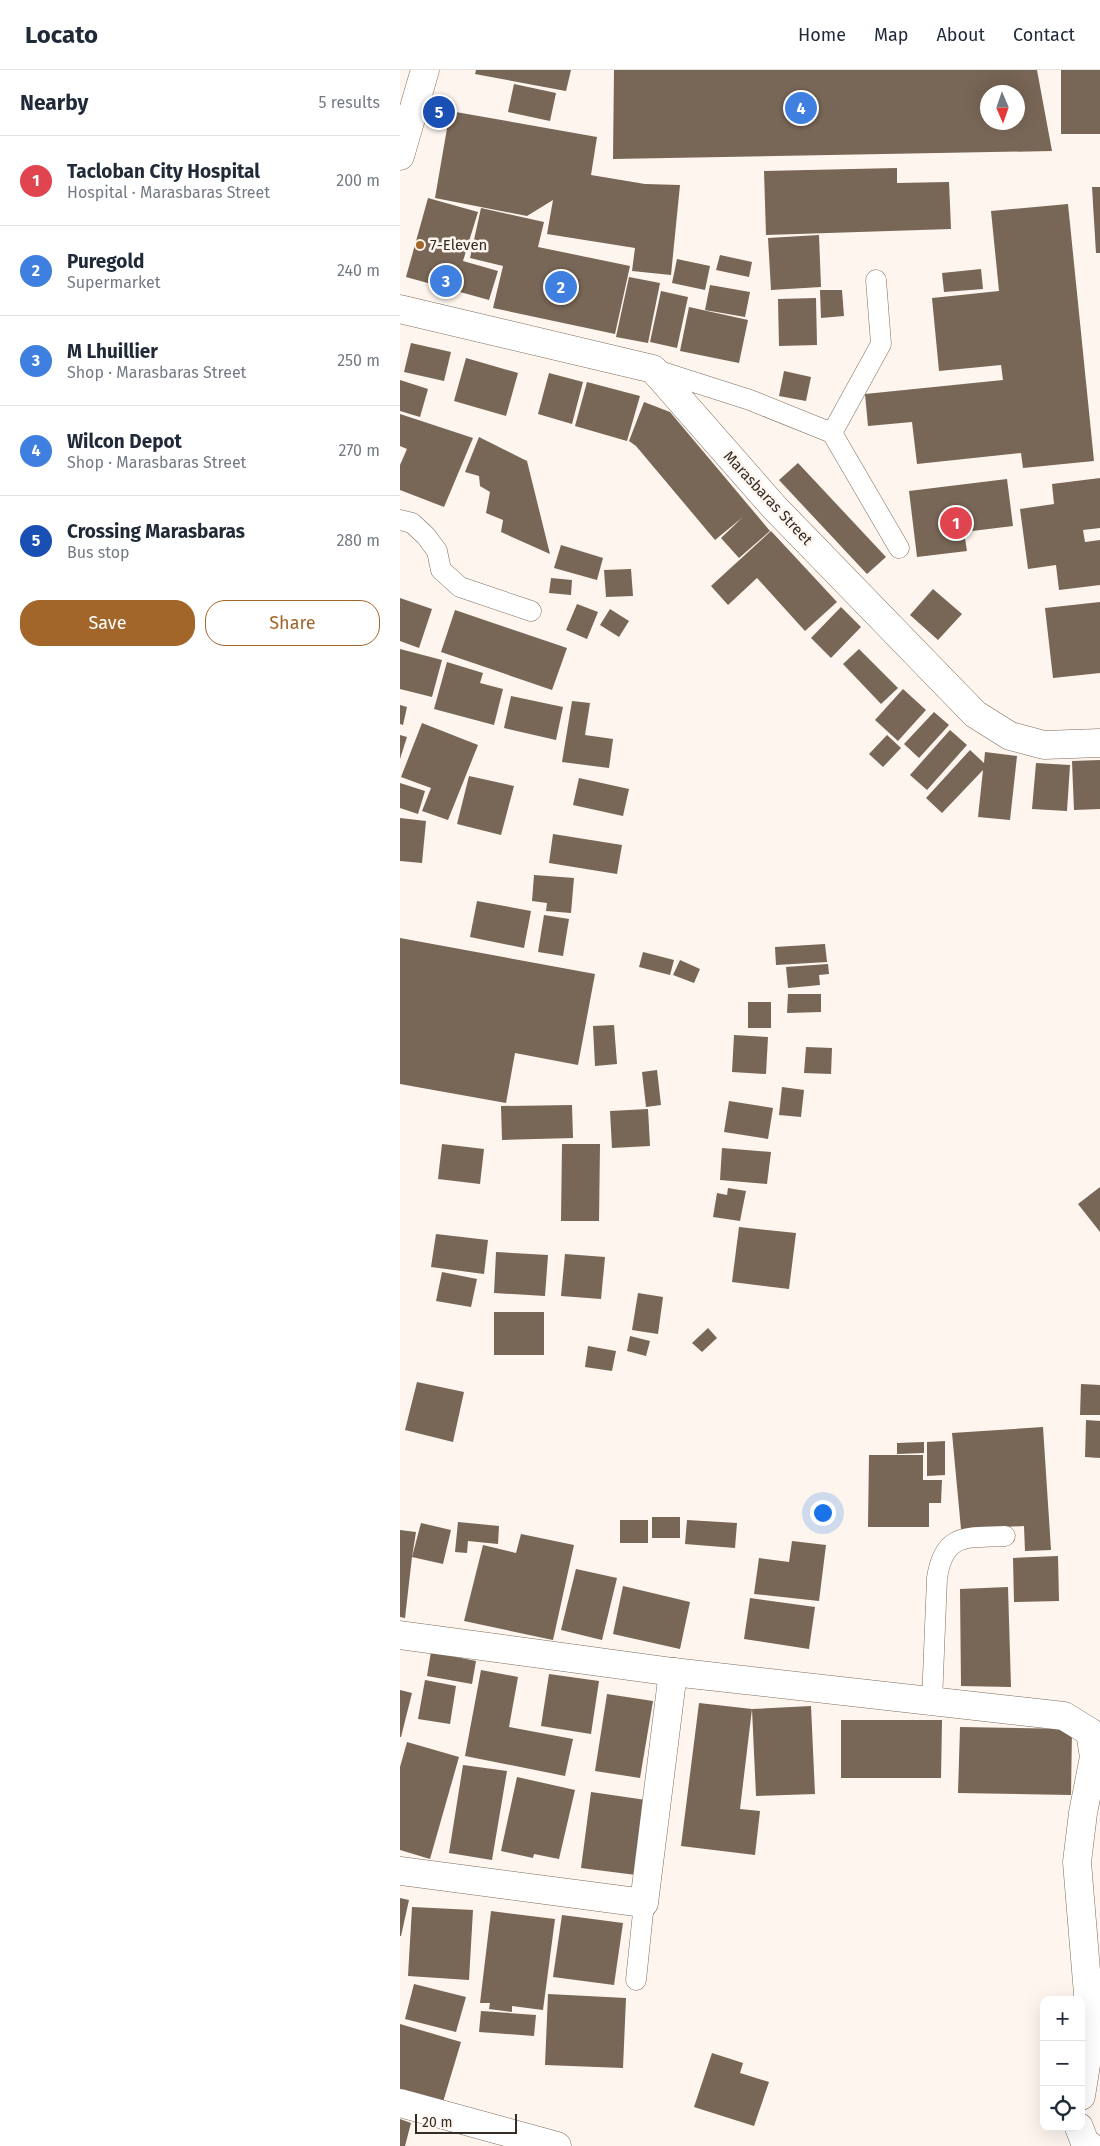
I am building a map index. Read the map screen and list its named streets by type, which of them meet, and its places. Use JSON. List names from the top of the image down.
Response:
{
  "streets": {
    "street": ["Marasbaras Street"]
  },
  "places": ["7-Eleven"],
  "scale_bar": "20 m",
  "north": "bottom",
  "page": {
    "header": "Locato",
    "nav": [
      "Home",
      "Map",
      "About",
      "Contact"
    ],
    "heading": ["Nearby", "5 results"],
    "pins": [
      "4",
      "5",
      "3",
      "2",
      "1"
    ],
    "list": [
      {
        "mark": "1",
        "name": "Tacloban City Hospital",
        "note": "Hospital · Marasbaras Street",
        "value": "200 m"
      },
      {
        "mark": "2",
        "name": "Puregold",
        "note": "Supermarket",
        "value": "240 m"
      },
      {
        "mark": "3",
        "name": "M Lhuillier",
        "note": "Shop · Marasbaras Street",
        "value": "250 m"
      },
      {
        "mark": "4",
        "name": "Wilcon Depot",
        "note": "Shop · Marasbaras Street",
        "value": "270 m"
      },
      {
        "mark": "5",
        "name": "Crossing Marasbaras",
        "note": "Bus stop",
        "value": "280 m"
      }
    ],
    "buttons": ["Save", "Share"],
    "map_buttons": ["+", "−"],
    "scale": "20 m"
  }
}
